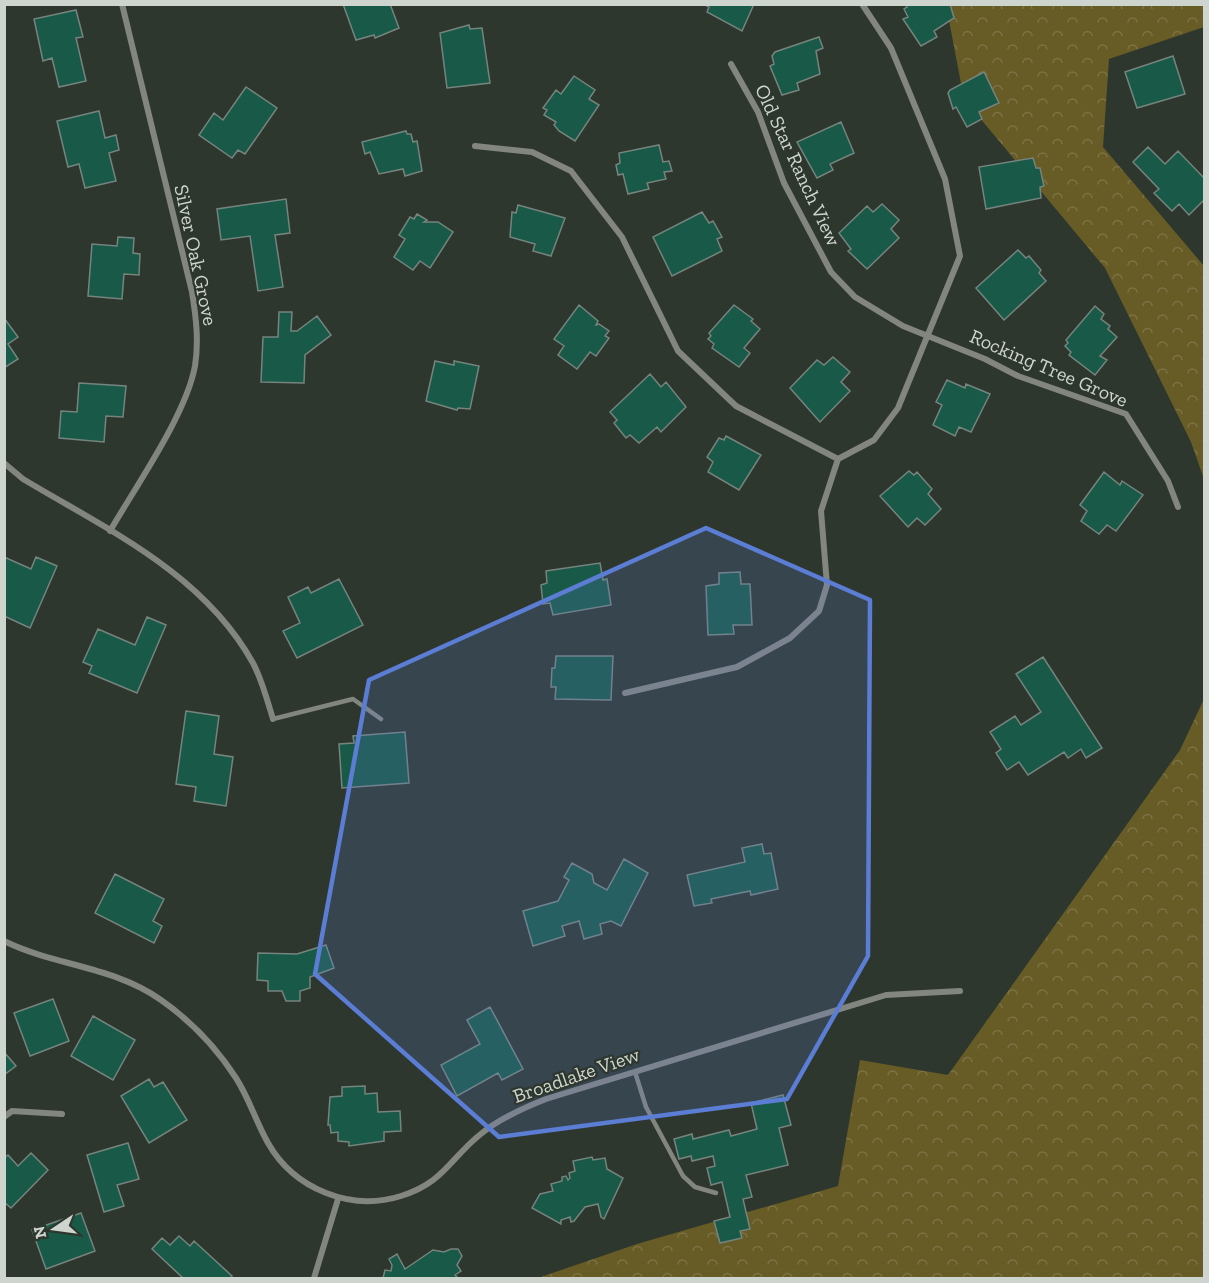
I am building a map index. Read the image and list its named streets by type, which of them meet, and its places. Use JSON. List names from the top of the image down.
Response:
{
  "streets": {
    "street": [
      "Old Star Ranch View",
      "Silver Oak Grove",
      "Rocking Tree Grove",
      "Broadlake View"
    ]
  },
  "crossings": [
    ["Old Star Ranch View", "Rocking Tree Grove"]
  ],
  "north": "left"
}
